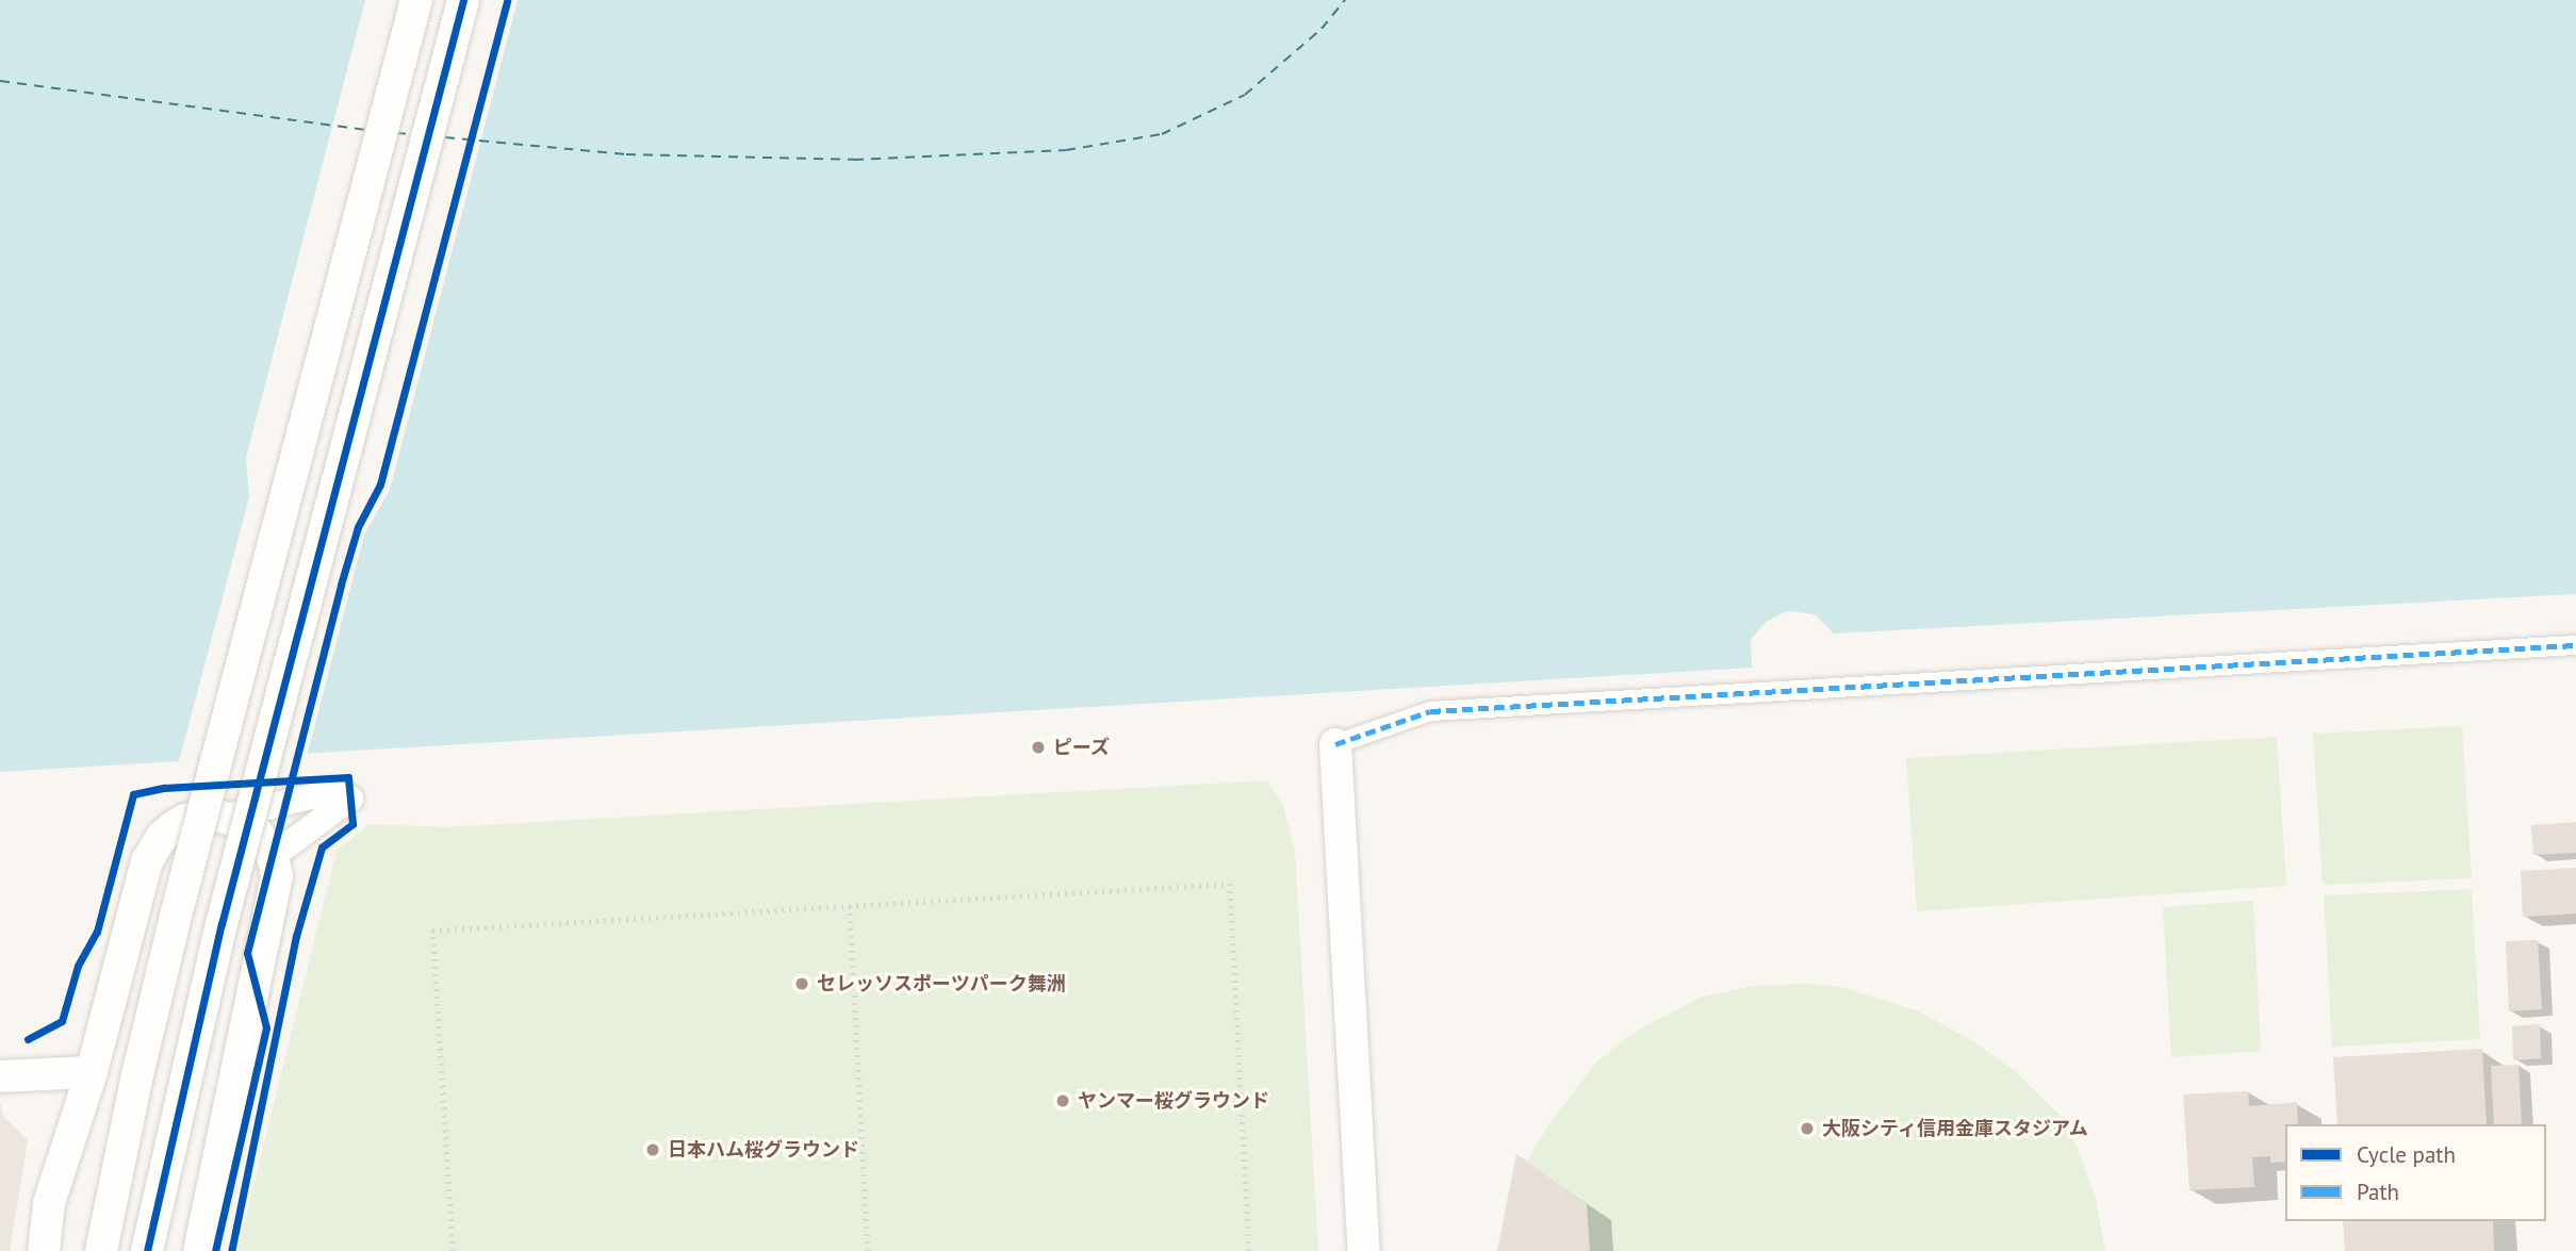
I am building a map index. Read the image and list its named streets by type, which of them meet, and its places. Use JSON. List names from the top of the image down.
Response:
{
  "places": [
    "ピーズ",
    "セレッソスポーツパーク舞洲",
    "ヤンマー桜グラウンド",
    "大阪シティ信用金庫スタジアム",
    "日本ハム桜グラウンド"
  ],
  "legend": ["Cycle path", "Path"]
}
